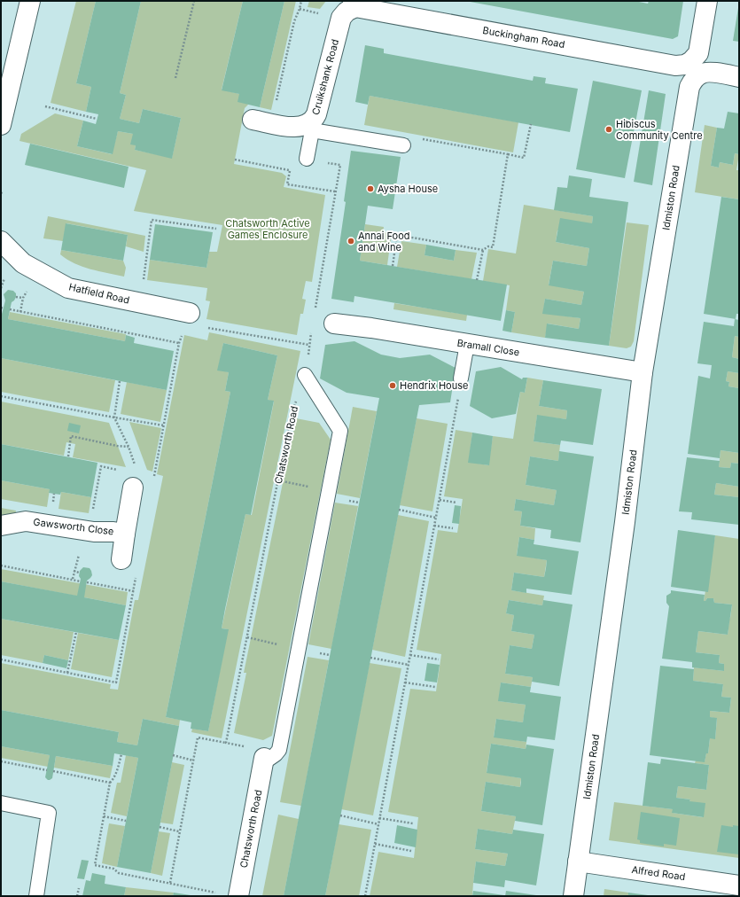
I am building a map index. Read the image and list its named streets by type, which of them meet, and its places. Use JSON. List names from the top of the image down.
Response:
{
  "streets": {
    "street": [
      "Buckingham Road",
      "Cruikshank Road",
      "Idmiston Road",
      "Hatfield Road",
      "Bramall Close",
      "Chatsworth Road",
      "Gawsworth Close",
      "Alfred Road"
    ]
  },
  "crossings": [
    ["Buckingham Road", "Cruikshank Road"],
    ["Buckingham Road", "Idmiston Road"],
    ["Idmiston Road", "Bramall Close"],
    ["Idmiston Road", "Alfred Road"]
  ],
  "parks": ["Chatsworth Active Games Enclosure"],
  "places": [
    "Hibiscus Community Centre",
    "Aysha House",
    "Annai Food and Wine",
    "Hendrix House"
  ]
}
